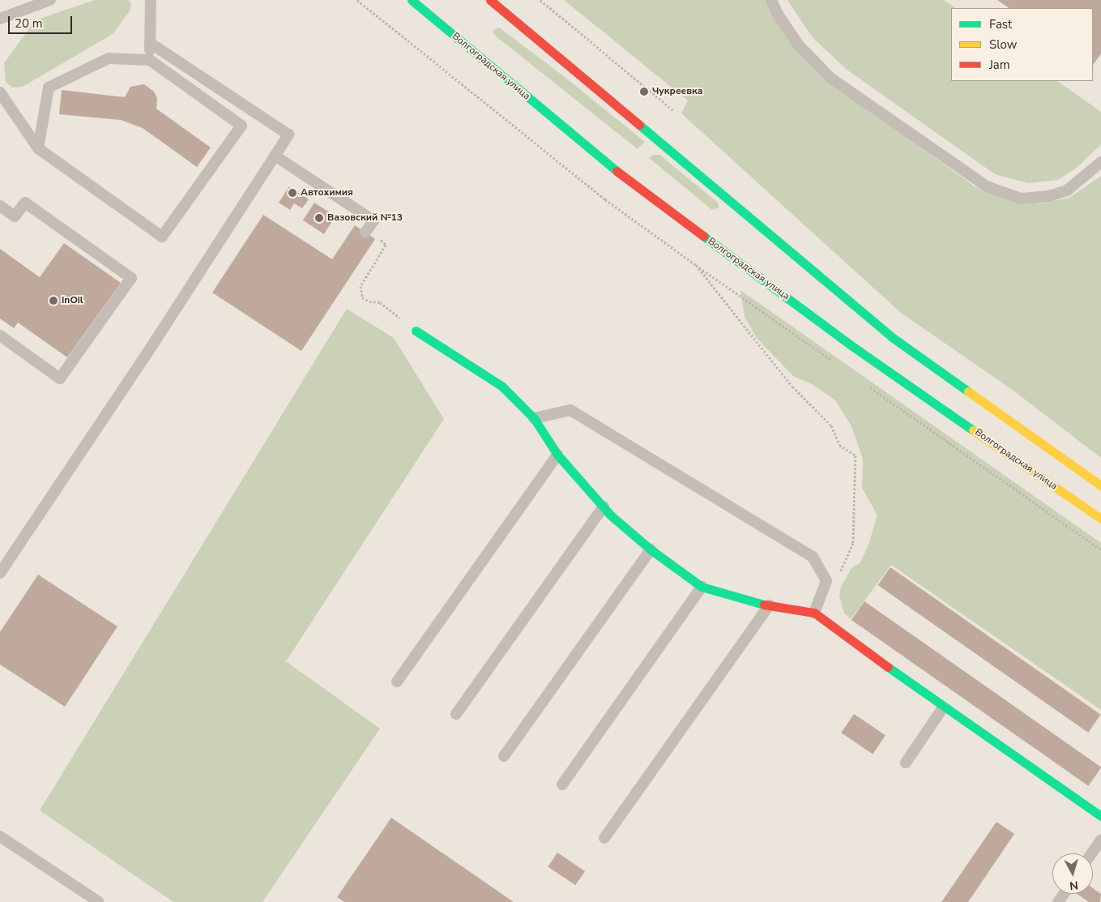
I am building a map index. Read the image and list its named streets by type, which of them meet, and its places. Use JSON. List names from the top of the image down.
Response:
{
  "streets": {
    "main road": ["Волгоградская улица"]
  },
  "places": [
    "Чукреевка",
    "Автохимия",
    "Вазовский №13",
    "InOil"
  ],
  "legend": ["Fast", "Slow", "Jam"],
  "scale_bar": "20 m",
  "north": "bottom"
}
